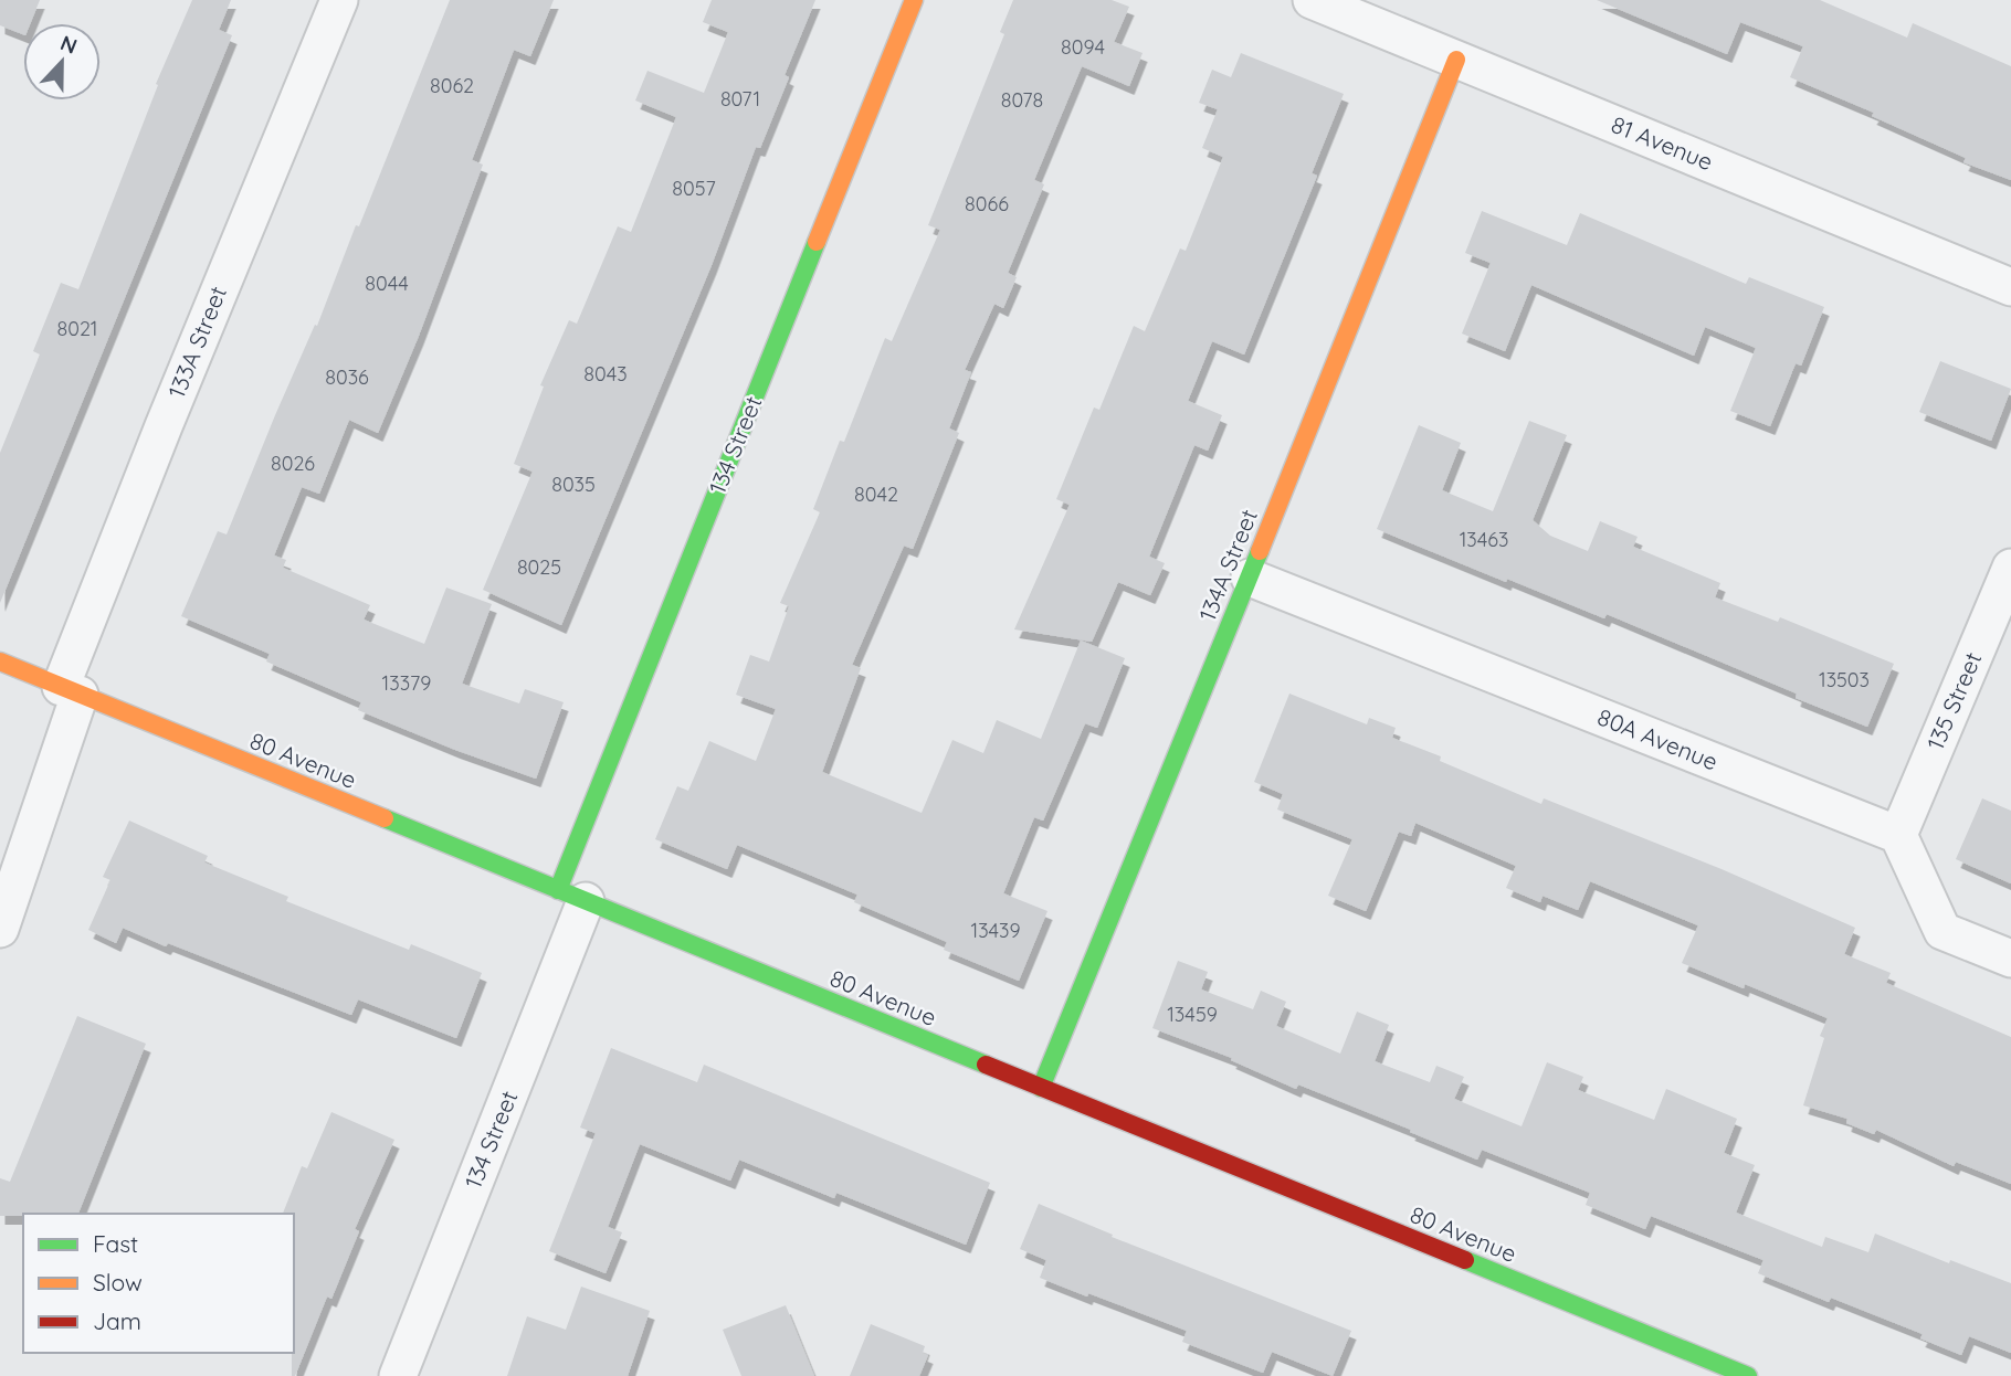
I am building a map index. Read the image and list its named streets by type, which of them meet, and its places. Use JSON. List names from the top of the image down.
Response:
{
  "streets": {
    "street": [
      "81 Avenue",
      "133A Street",
      "134 Street",
      "134A Street",
      "135 Street",
      "80A Avenue",
      "80 Avenue"
    ]
  },
  "crossings": [
    ["81 Avenue", "134A Street"],
    ["133A Street", "80 Avenue"],
    ["134 Street", "80 Avenue"],
    ["134A Street", "80A Avenue"],
    ["134A Street", "80 Avenue"],
    ["135 Street", "80A Avenue"]
  ],
  "house_numbers": [
    "8094",
    "8062",
    "8071",
    "8078",
    "8057",
    "8066",
    "8044",
    "8021",
    "8043",
    "8036",
    "8026",
    "8035",
    "8042",
    "13463",
    "8025",
    "13503",
    "13379",
    "13439",
    "13459"
  ],
  "legend": ["Fast", "Slow", "Jam"],
  "north": "top"
}
